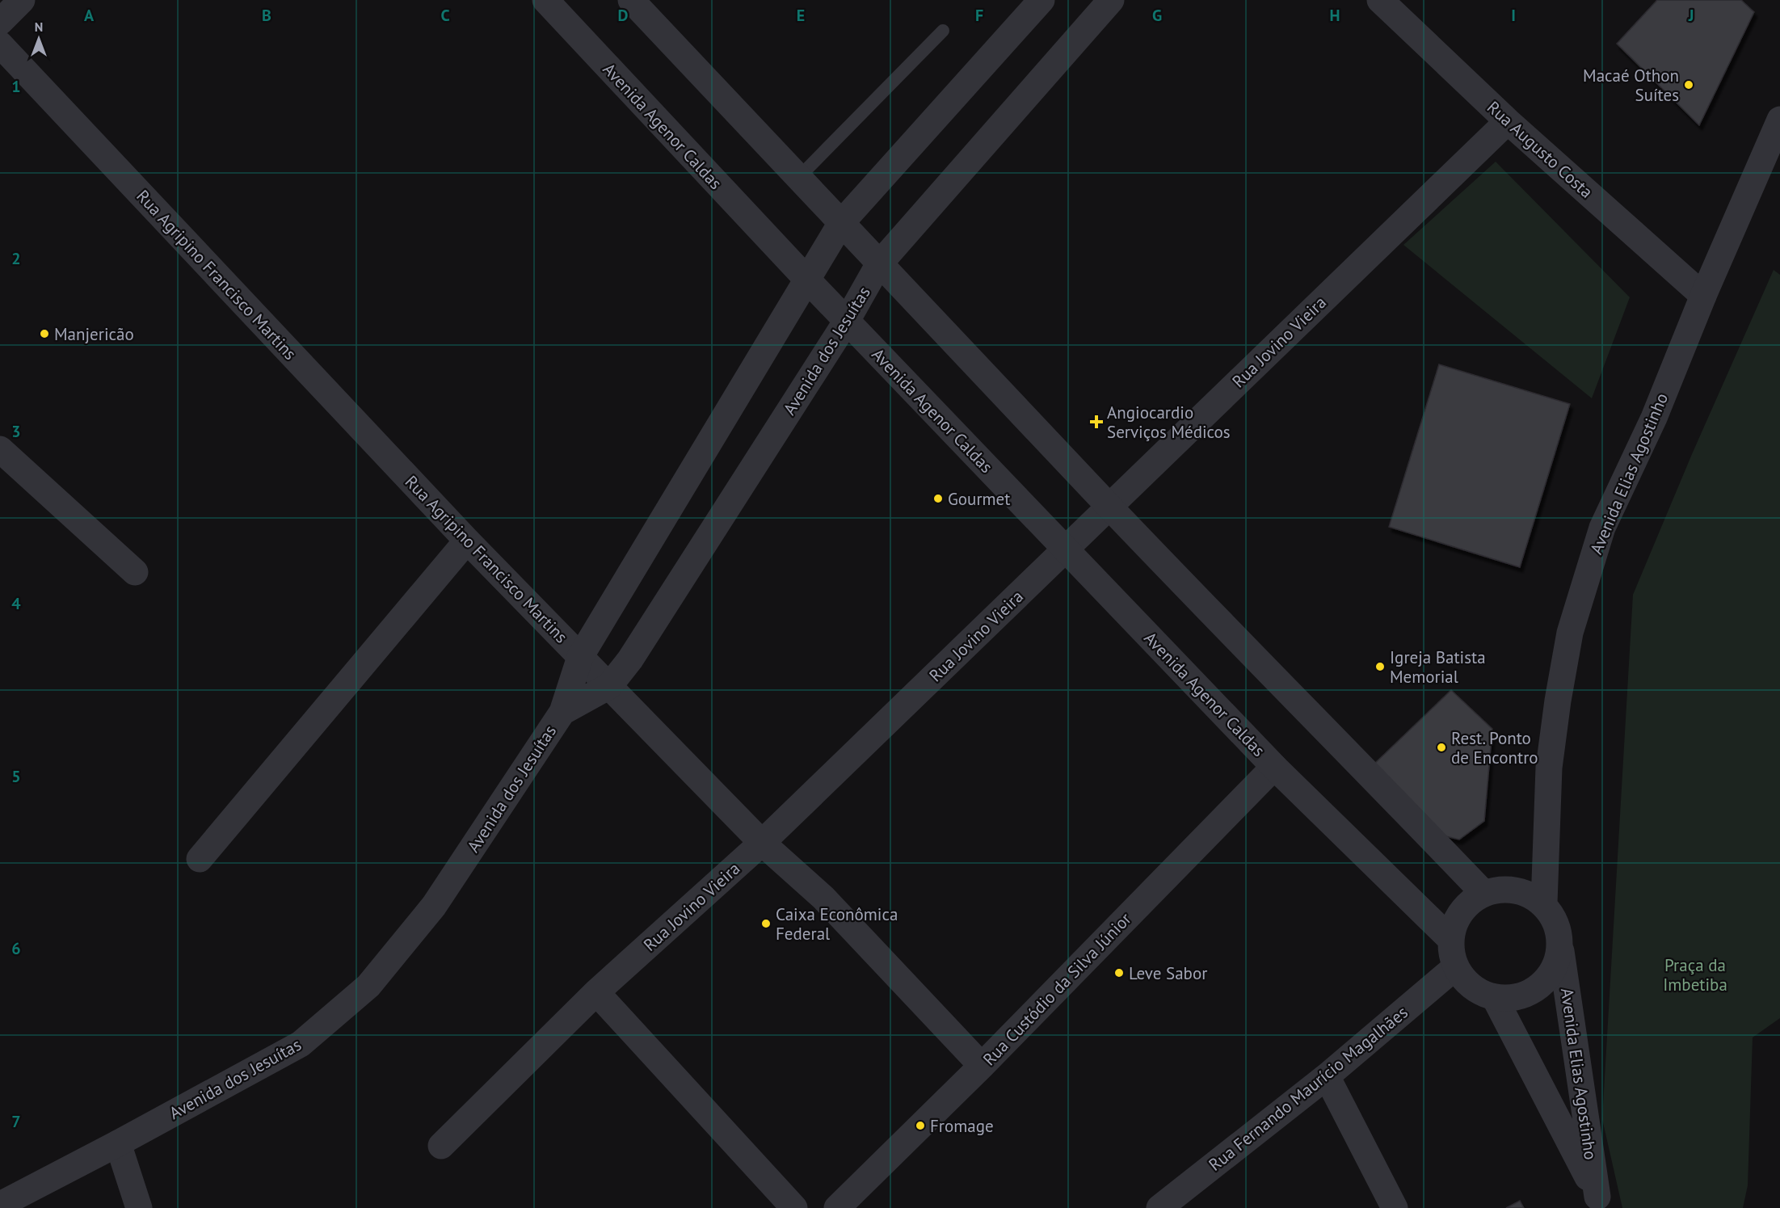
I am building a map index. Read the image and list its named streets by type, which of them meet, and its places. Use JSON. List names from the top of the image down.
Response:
{
  "streets": {
    "street": [
      "Avenida Agenor Caldas",
      "Rua Augusto Costa",
      "Rua Agripino Francisco Martins",
      "Rua Jovino Vieira",
      "Avenida dos Jesuítas",
      "Avenida Elias Agostinho",
      "Rua Custódio da Silva Júnior",
      "Rua Fernando Maurício Magalhães"
    ]
  },
  "crossings": [
    ["Avenida Agenor Caldas", "Rua Jovino Vieira"],
    ["Avenida Agenor Caldas", "Avenida dos Jesuítas"],
    ["Avenida Agenor Caldas", "Avenida Elias Agostinho"],
    ["Avenida Agenor Caldas", "Rua Custódio da Silva Júnior"],
    ["Avenida Agenor Caldas", "Rua Fernando Maurício Magalhães"],
    ["Rua Augusto Costa", "Rua Jovino Vieira"],
    ["Rua Augusto Costa", "Avenida Elias Agostinho"],
    ["Rua Agripino Francisco Martins", "Rua Jovino Vieira"],
    ["Rua Agripino Francisco Martins", "Avenida dos Jesuítas"],
    ["Rua Agripino Francisco Martins", "Rua Custódio da Silva Júnior"],
    ["Avenida Elias Agostinho", "Rua Fernando Maurício Magalhães"]
  ],
  "parks": ["Praça da Imbetiba"],
  "places": {
    "other": [
      "Macaé Othon Suítes",
      "Manjericão",
      "Gourmet",
      "Igreja Batista Memorial",
      "Rest. Ponto de Encontro",
      "Caixa Econômica Federal",
      "Leve Sabor",
      "Fromage"
    ],
    "health": ["Angiocardio Serviços Médicos"]
  },
  "north": "top",
  "grid": {
    "columns": [
      "A",
      "B",
      "C",
      "D",
      "E",
      "F",
      "G",
      "H",
      "I",
      "J"
    ],
    "rows": [
      "1",
      "2",
      "3",
      "4",
      "5",
      "6",
      "7"
    ]
  }
}
